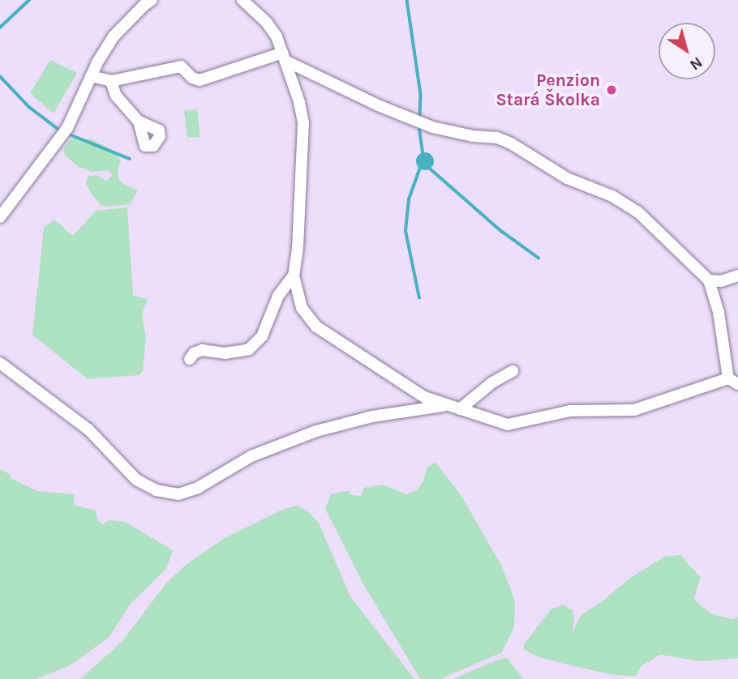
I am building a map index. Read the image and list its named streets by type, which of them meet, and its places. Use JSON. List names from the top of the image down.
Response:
{
  "places": ["Penzion Stará Školka"],
  "north": "bottom right"
}
